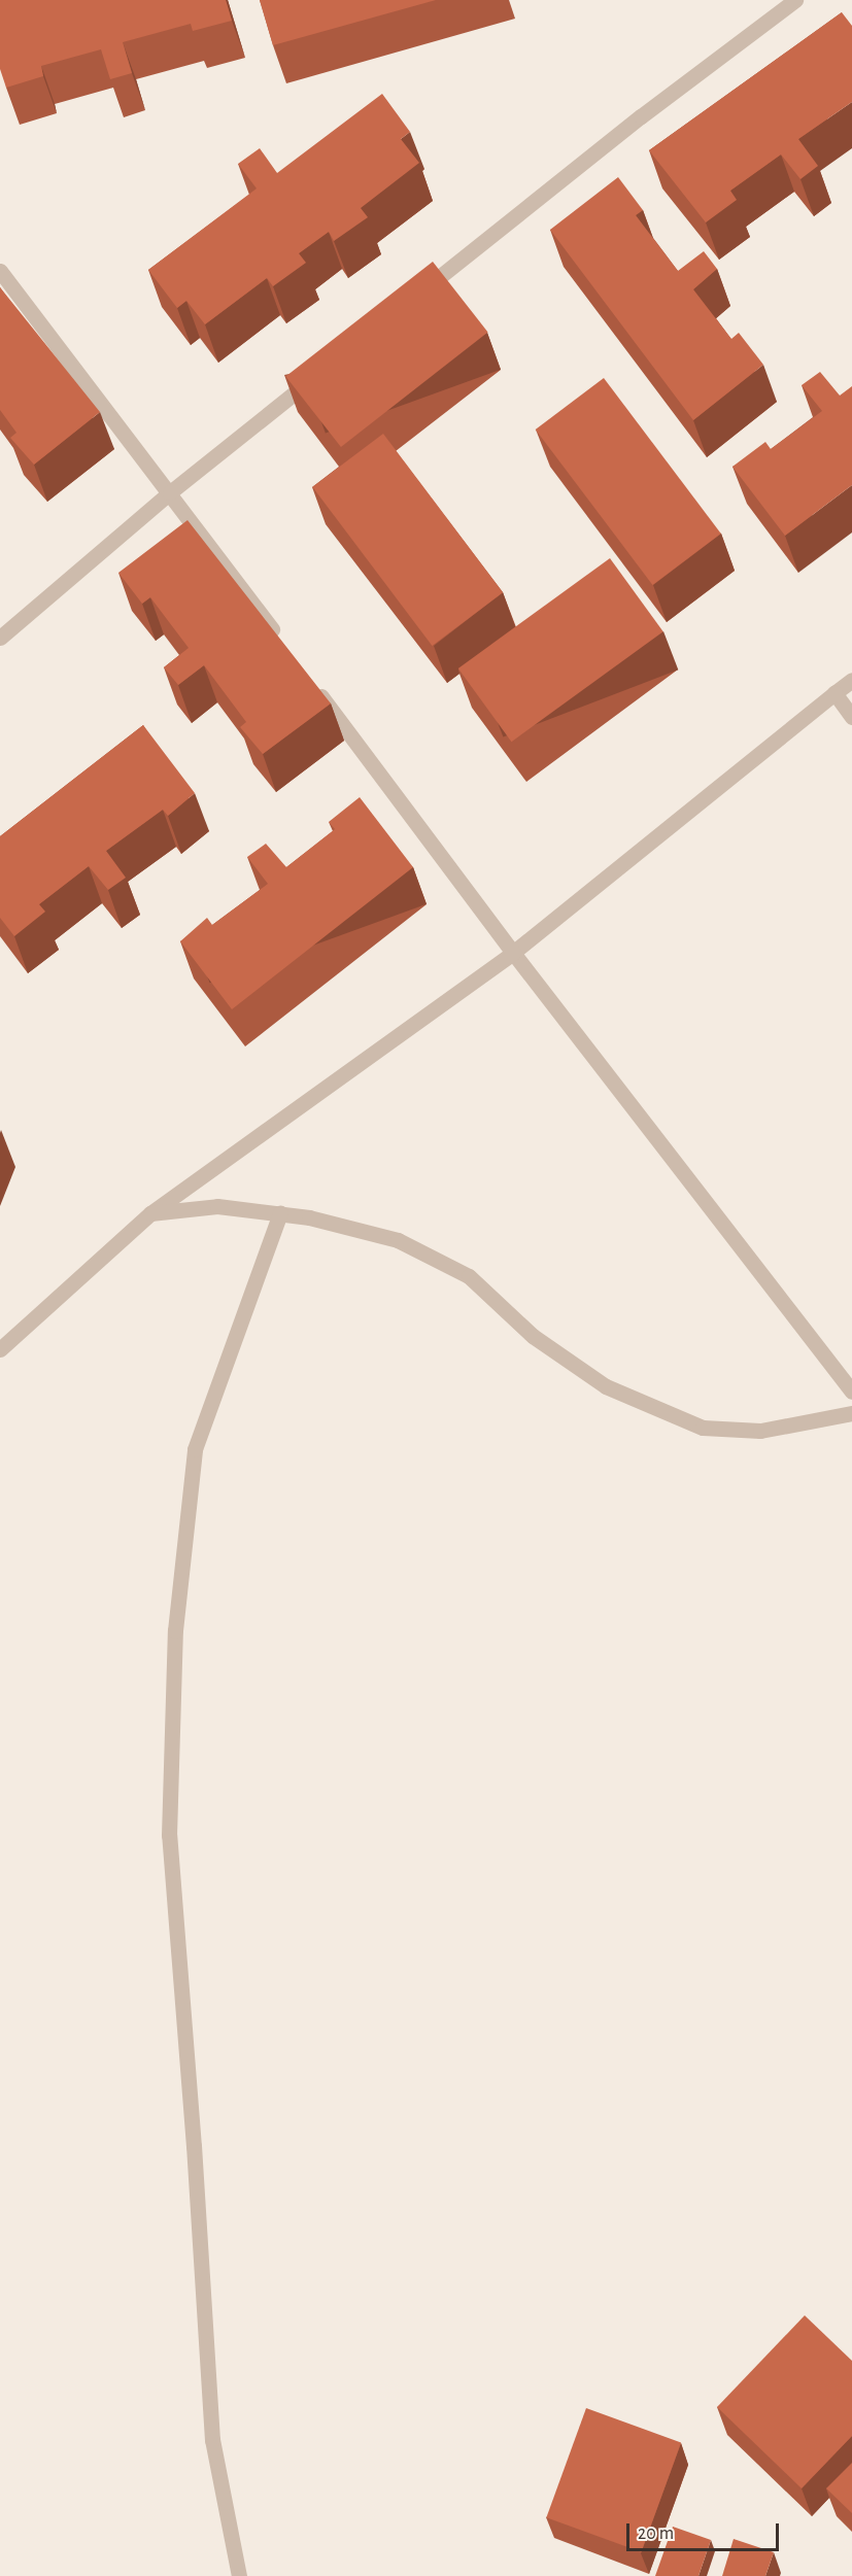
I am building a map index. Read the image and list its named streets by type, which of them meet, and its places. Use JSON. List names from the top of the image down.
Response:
{
  "scale_bar": "20 m"
}
